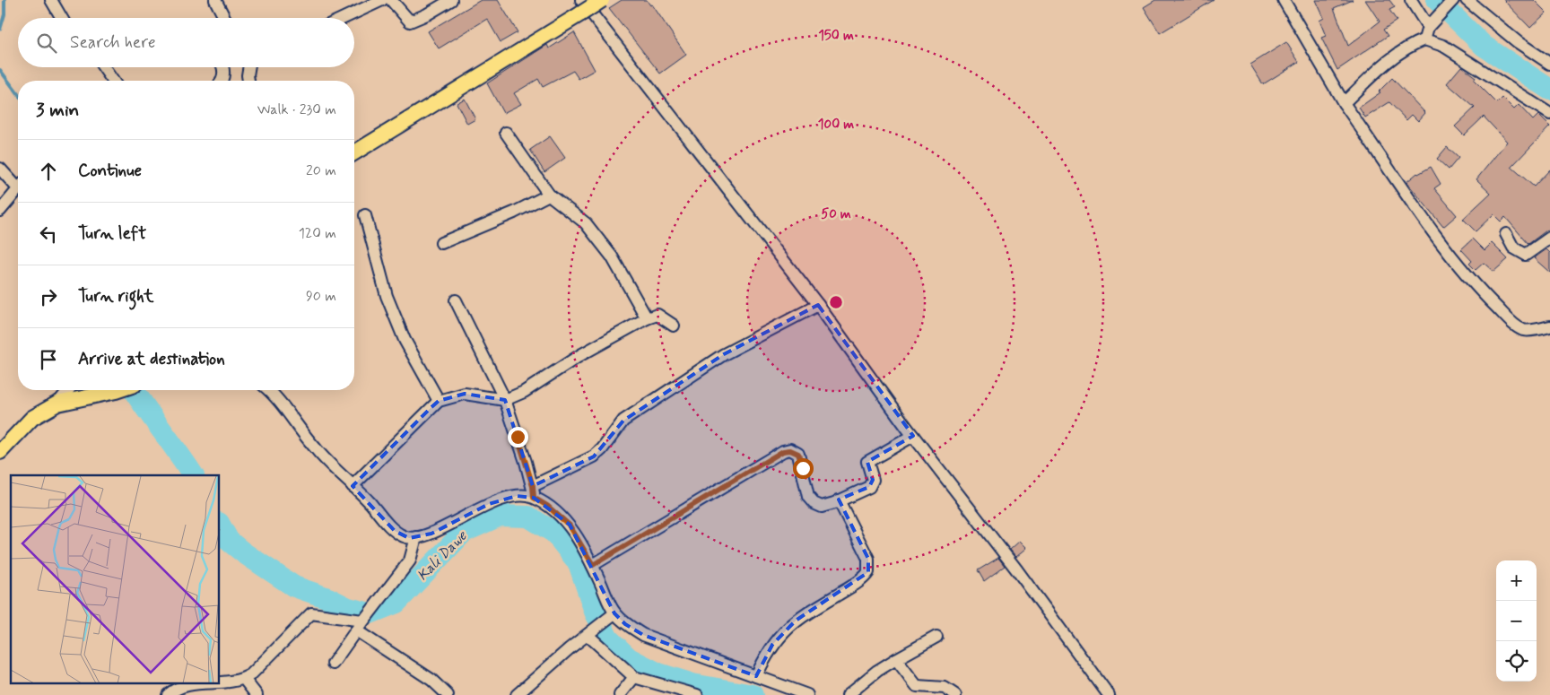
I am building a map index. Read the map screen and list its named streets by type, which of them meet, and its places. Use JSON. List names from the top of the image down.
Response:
{
  "water": ["Kali Dawe"],
  "page": {
    "search": "Search here",
    "heading": ["3 min", "Walk · 230 m"],
    "list": [
      ["Continue", "20 m"],
      ["Turn left", "120 m"],
      ["Turn right", "90 m"],
      "Arrive at destination"
    ],
    "map_buttons": ["+", "−"]
  },
  "rings": ["150 m", "100 m", "50 m"]
}
